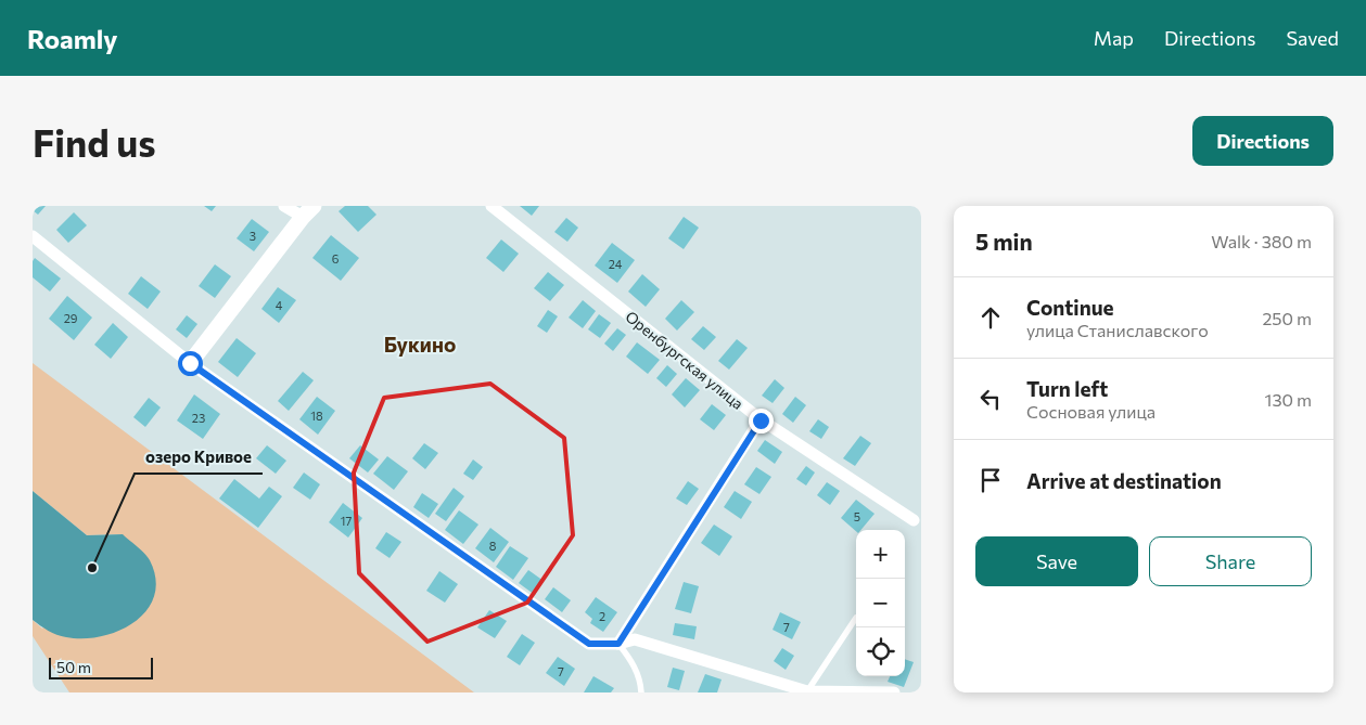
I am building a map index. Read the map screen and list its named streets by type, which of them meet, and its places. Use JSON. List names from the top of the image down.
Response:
{
  "streets": {
    "street": ["Оренбургская улица"]
  },
  "districts": ["Букино"],
  "places": ["озеро Кривое"],
  "house_numbers": [
    "3",
    "6",
    "24",
    "4",
    "29",
    "18",
    "23",
    "5",
    "17",
    "8",
    "2",
    "7",
    "7"
  ],
  "scale_bar": "50 m",
  "page": {
    "header": "Roamly",
    "nav": ["Map", "Directions", "Saved"],
    "buttons": [
      "Directions",
      ["Save", "Share"]
    ],
    "title": "Find us",
    "heading": ["5 min", "Walk · 380 m"],
    "list": [
      ["Continue", "улица Станиславского", "250 m"],
      ["Turn left", "Сосновая улица", "130 m"],
      "Arrive at destination"
    ],
    "map_buttons": ["+", "−"],
    "scale": "50 m"
  }
}
